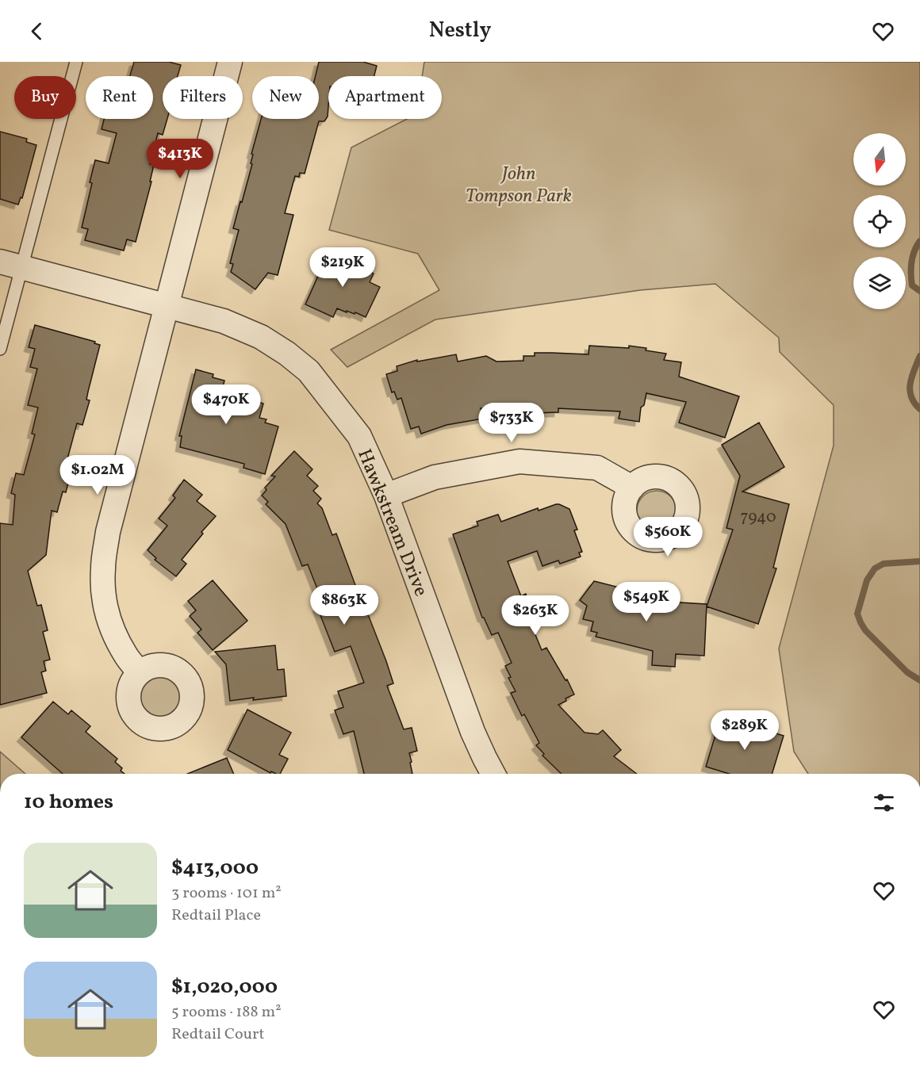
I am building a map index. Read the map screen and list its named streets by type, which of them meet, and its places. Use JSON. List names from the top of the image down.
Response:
{
  "streets": {
    "street": ["Hawkstream Drive"]
  },
  "parks": ["John Tompson Park"],
  "house_numbers": ["7940"],
  "north": "bottom",
  "page": {
    "header": "Nestly",
    "chip": [
      "Buy",
      "Rent",
      "Filters",
      "New",
      "Apartment"
    ],
    "price": [
      "$413K",
      "$219K",
      "$470K",
      "$733K",
      "$1.02M",
      "$560K",
      "$549K",
      "$863K",
      "$263K",
      "$289K"
    ],
    "heading": "10 homes",
    "list": [
      {
        "name": "$413,000",
        "note": "3 rooms · 101 m² · Redtail Place"
      },
      {
        "name": "$1,020,000",
        "note": "5 rooms · 188 m² · Redtail Court"
      }
    ]
  }
}
